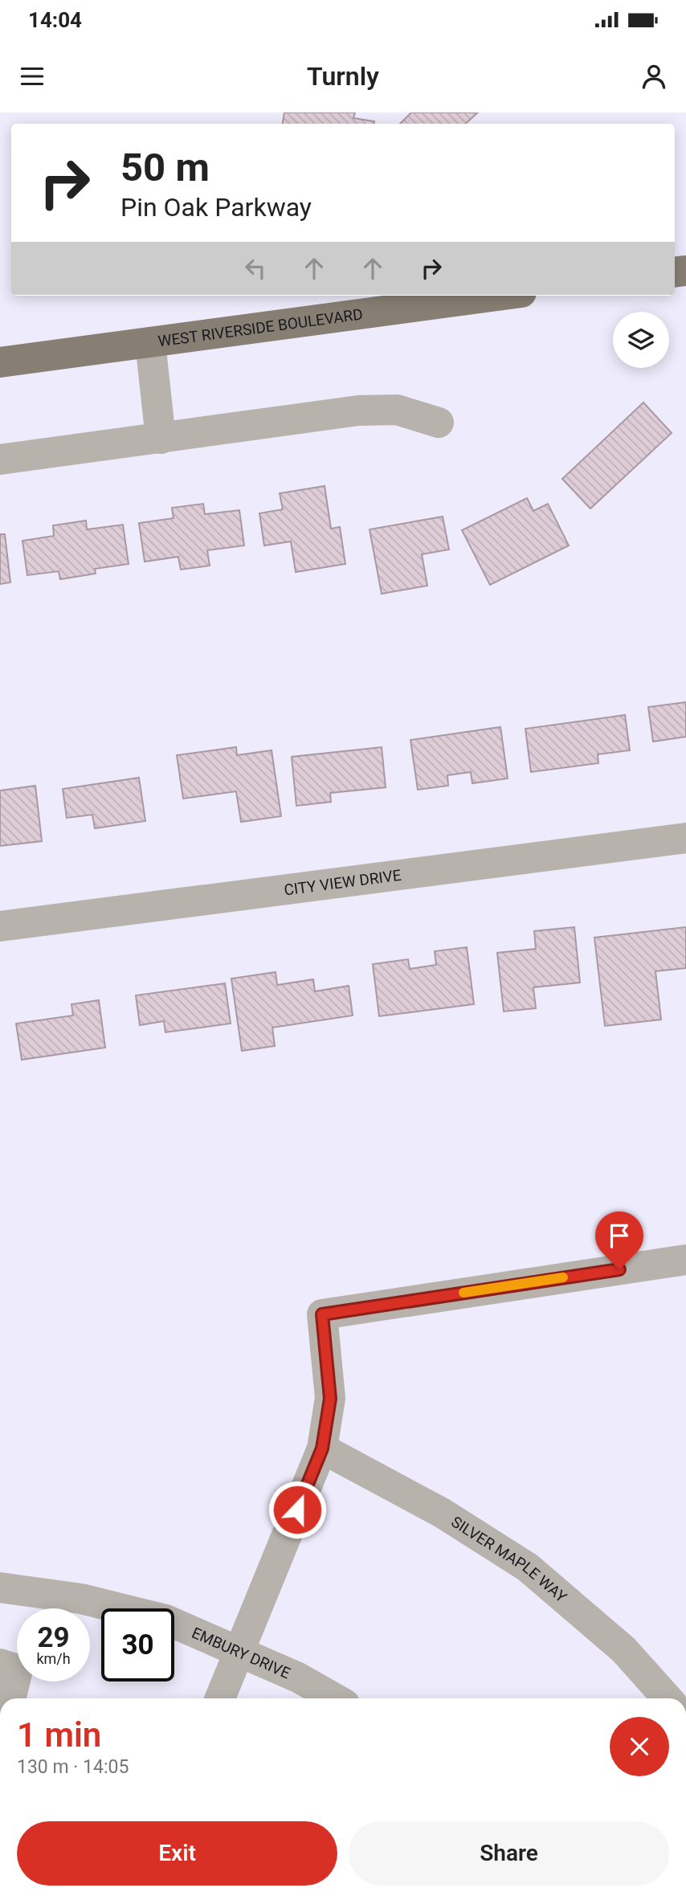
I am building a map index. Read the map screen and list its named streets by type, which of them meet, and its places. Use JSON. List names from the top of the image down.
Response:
{
  "streets": {
    "main road": ["WEST RIVERSIDE BOULEVARD"],
    "street": ["CITY VIEW DRIVE", "SILVER MAPLE WAY", "EMBURY DRIVE"]
  },
  "page": {
    "status": "14:04",
    "header": "Turnly",
    "turn": ["50 m", "Pin Oak Parkway"],
    "speed": "29 km/h",
    "limit": "30",
    "heading": ["1 min", "130 m · 14:05"],
    "buttons": ["Exit", "Share"]
  }
}
